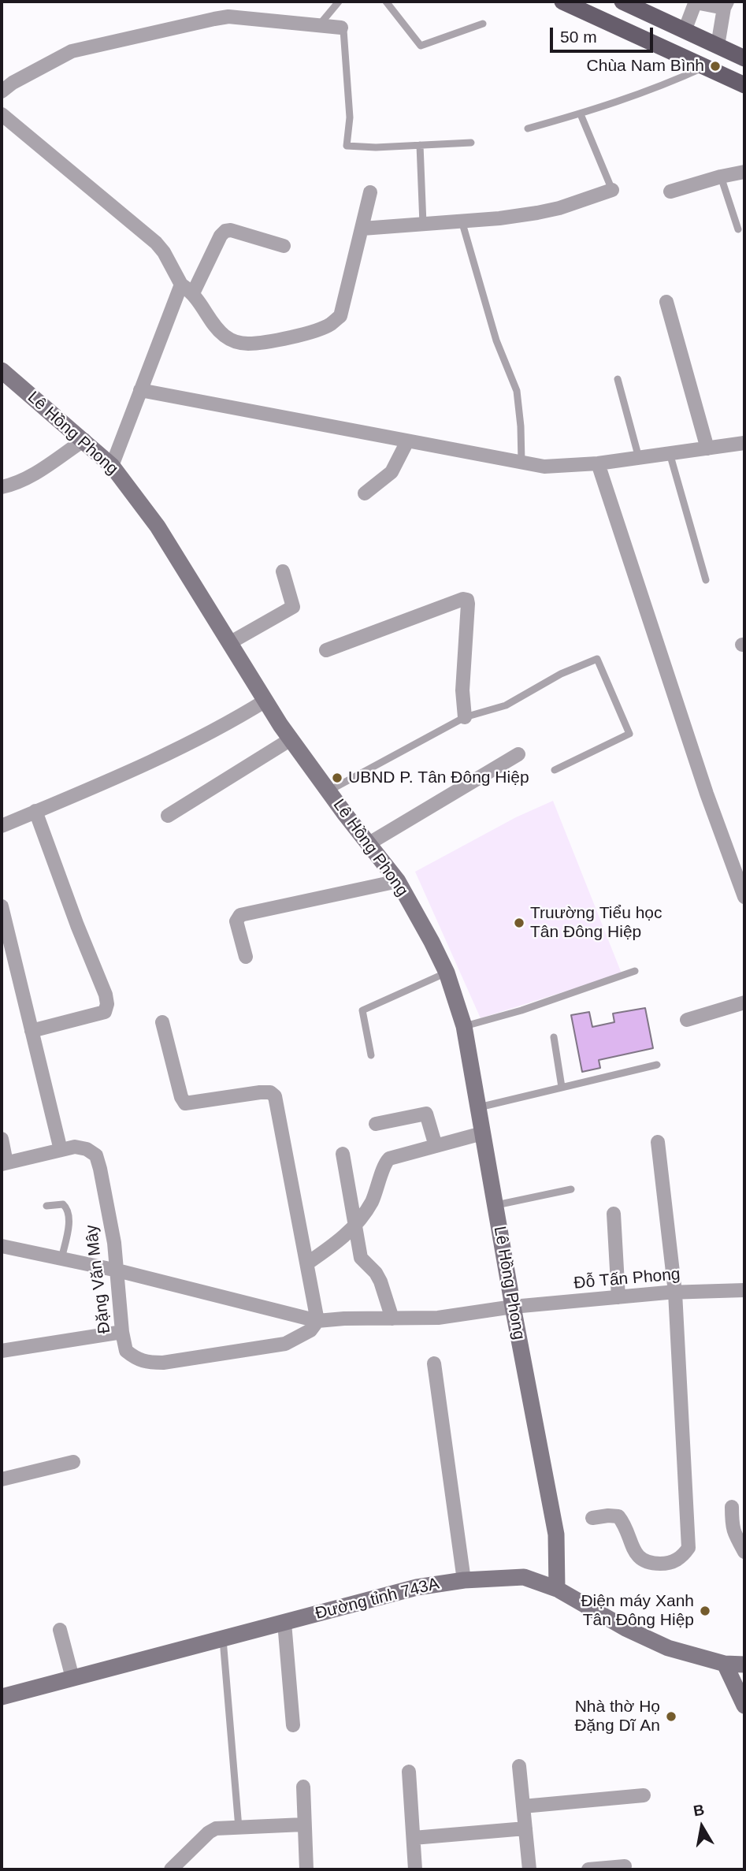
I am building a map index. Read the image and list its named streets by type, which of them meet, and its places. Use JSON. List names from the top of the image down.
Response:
{
  "streets": {
    "main road": ["Lê Hồng Phong", "Đường tỉnh 743A"],
    "street": ["Đặng Văn Mây", "Đỗ Tấn Phong"]
  },
  "crossings": [
    ["Lê Hồng Phong", "Đỗ Tấn Phong"],
    ["Lê Hồng Phong", "Đường tỉnh 743A"]
  ],
  "places": [
    "Chùa Nam Bình",
    "UBND P. Tân Đông Hiệp",
    "Truường Tiểu học Tân Đông Hiệp",
    "Điện máy Xanh Tân Đông Hiệp",
    "Nhà thờ Họ Đặng Dĩ An"
  ],
  "scale_bar": "50 m",
  "north": "top"
}
